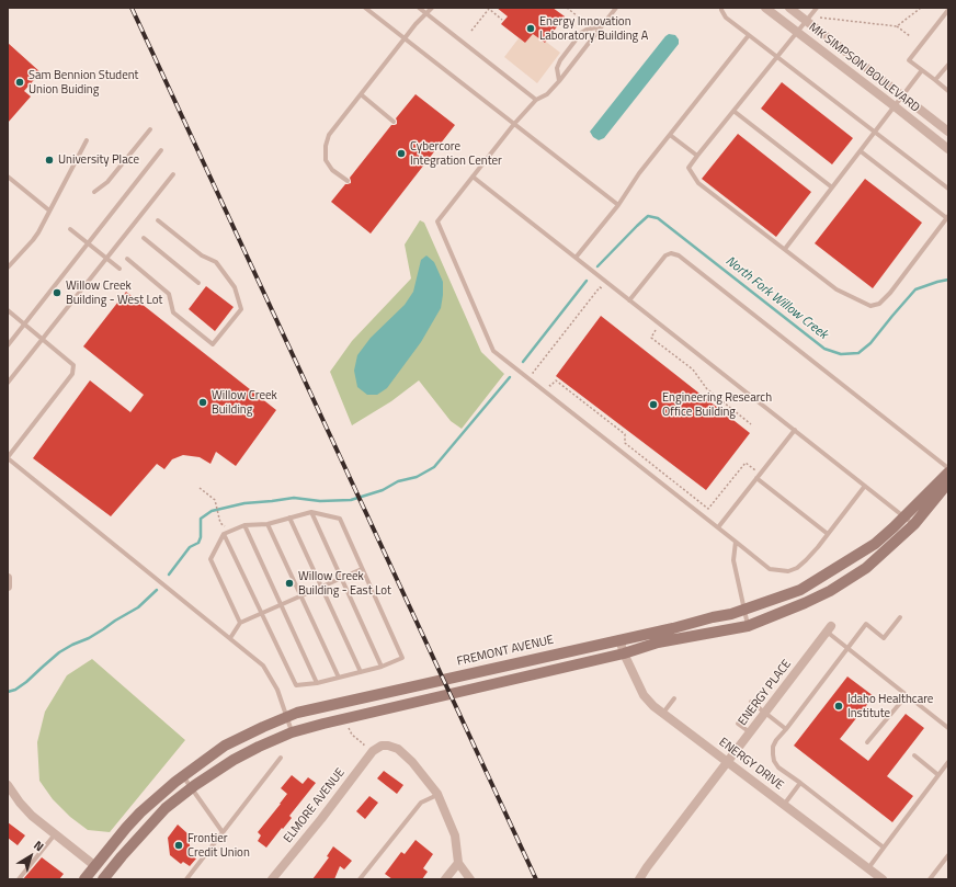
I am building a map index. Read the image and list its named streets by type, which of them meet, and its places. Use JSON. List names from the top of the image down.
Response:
{
  "streets": {
    "street": [
      "MK SIMPSON BOULEVARD",
      "FREMONT AVENUE",
      "ENERGY PLACE",
      "ENERGY DRIVE",
      "ELMORE AVENUE"
    ]
  },
  "crossings": [
    ["FREMONT AVENUE", "ENERGY DRIVE"],
    ["ENERGY PLACE", "ENERGY DRIVE"]
  ],
  "water": ["North Fork Willow Creek"],
  "places": [
    "Energy Innovation Laboratory Building A",
    "Sam Bennion Student Union Buiding",
    "Cybercore Integration Center",
    "University Place",
    "Willow Creek Building - West Lot",
    "Willow Creek Building",
    "Engineering Research Office Building",
    "Willow Creek Building - East Lot",
    "Idaho Healthcare Institute",
    "Frontier Credit Union"
  ],
  "north": "top right"
}
